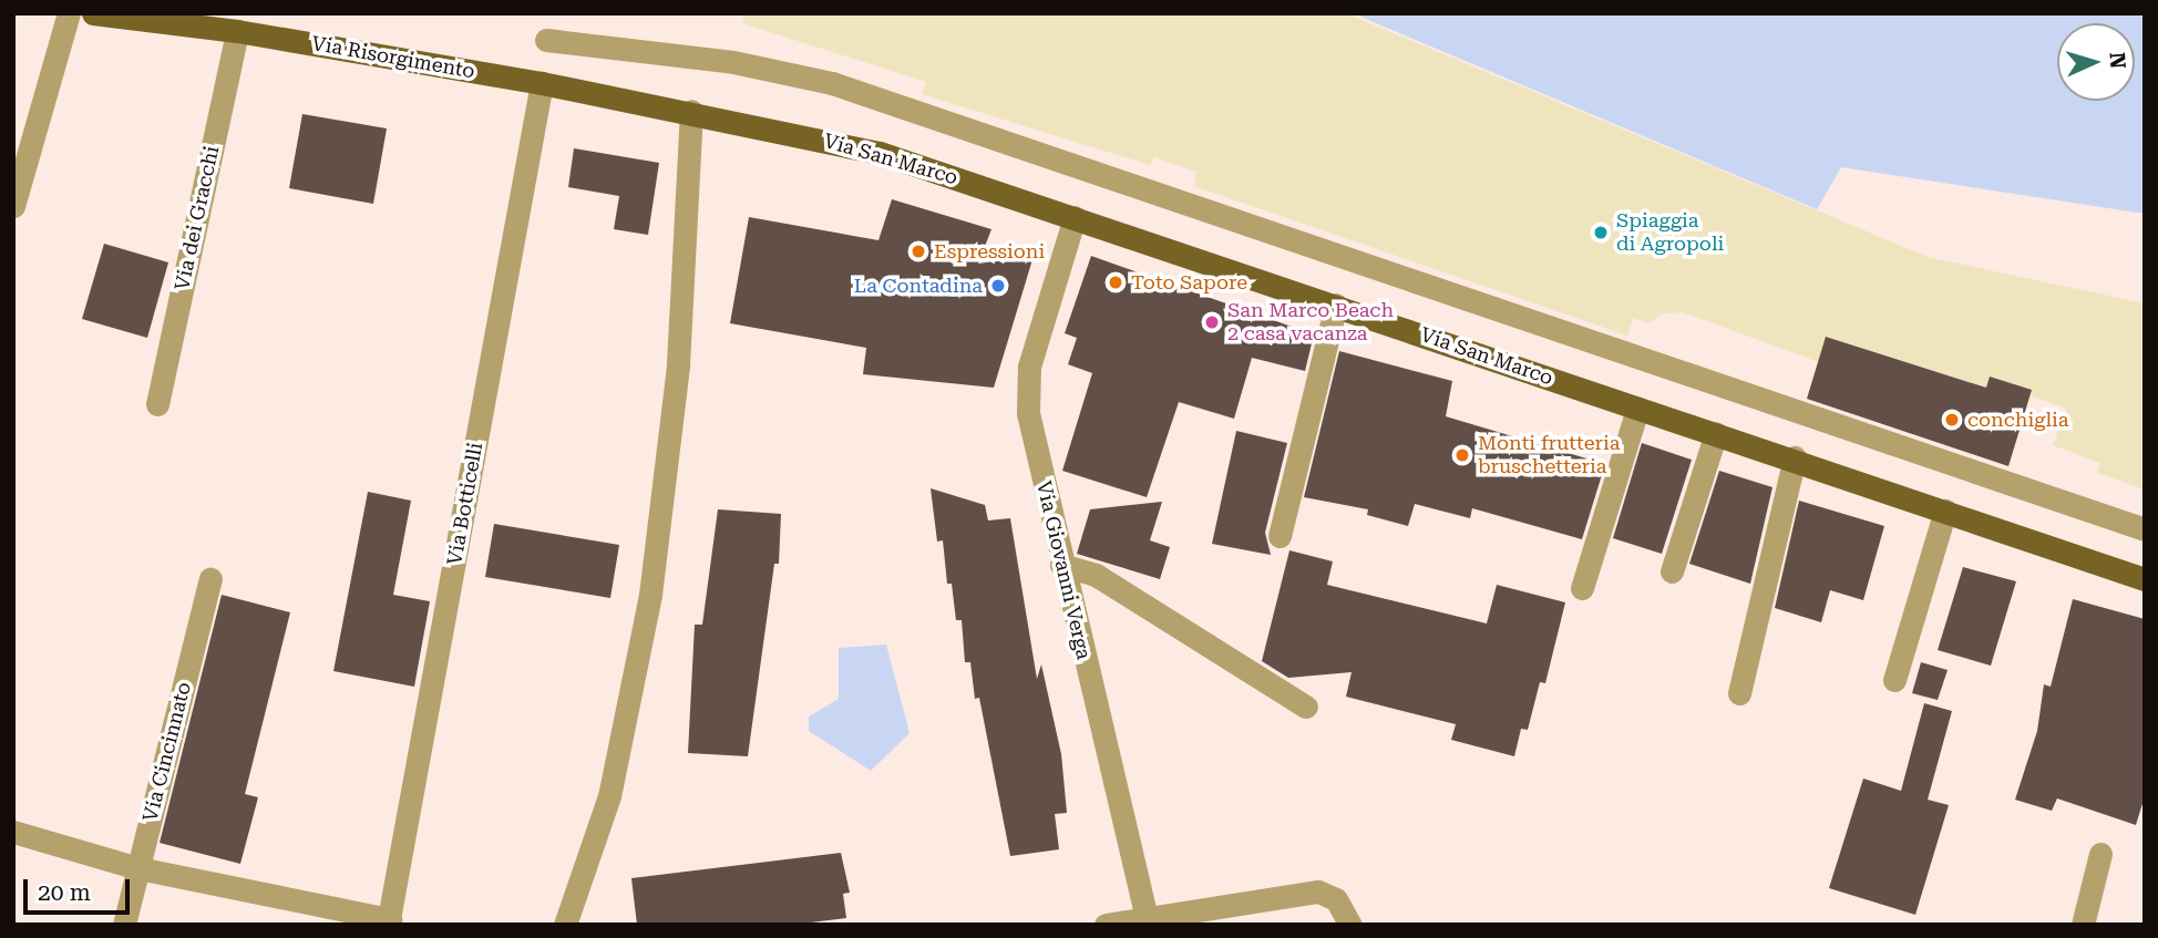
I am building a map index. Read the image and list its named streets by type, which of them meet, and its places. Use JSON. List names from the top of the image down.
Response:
{
  "streets": {
    "main road": ["Via Risorgimento", "Via San Marco"],
    "street": [
      "Via dei Gracchi",
      "Via Botticelli",
      "Via Giovanni Verga",
      "Via Cincinnato"
    ]
  },
  "crossings": [
    ["Via Risorgimento", "Via San Marco"],
    ["Via Risorgimento", "Via dei Gracchi"],
    ["Via Risorgimento", "Via Botticelli"],
    ["Via San Marco", "Via Giovanni Verga"]
  ],
  "places": [
    "Spiaggia di Agropoli",
    "Espressioni",
    "Toto Sapore",
    "La Contadina",
    "San Marco Beach 2 casa vacanza",
    "conchiglia",
    "Monti frutteria bruschetteria"
  ],
  "scale_bar": "20 m",
  "north": "right"
}
